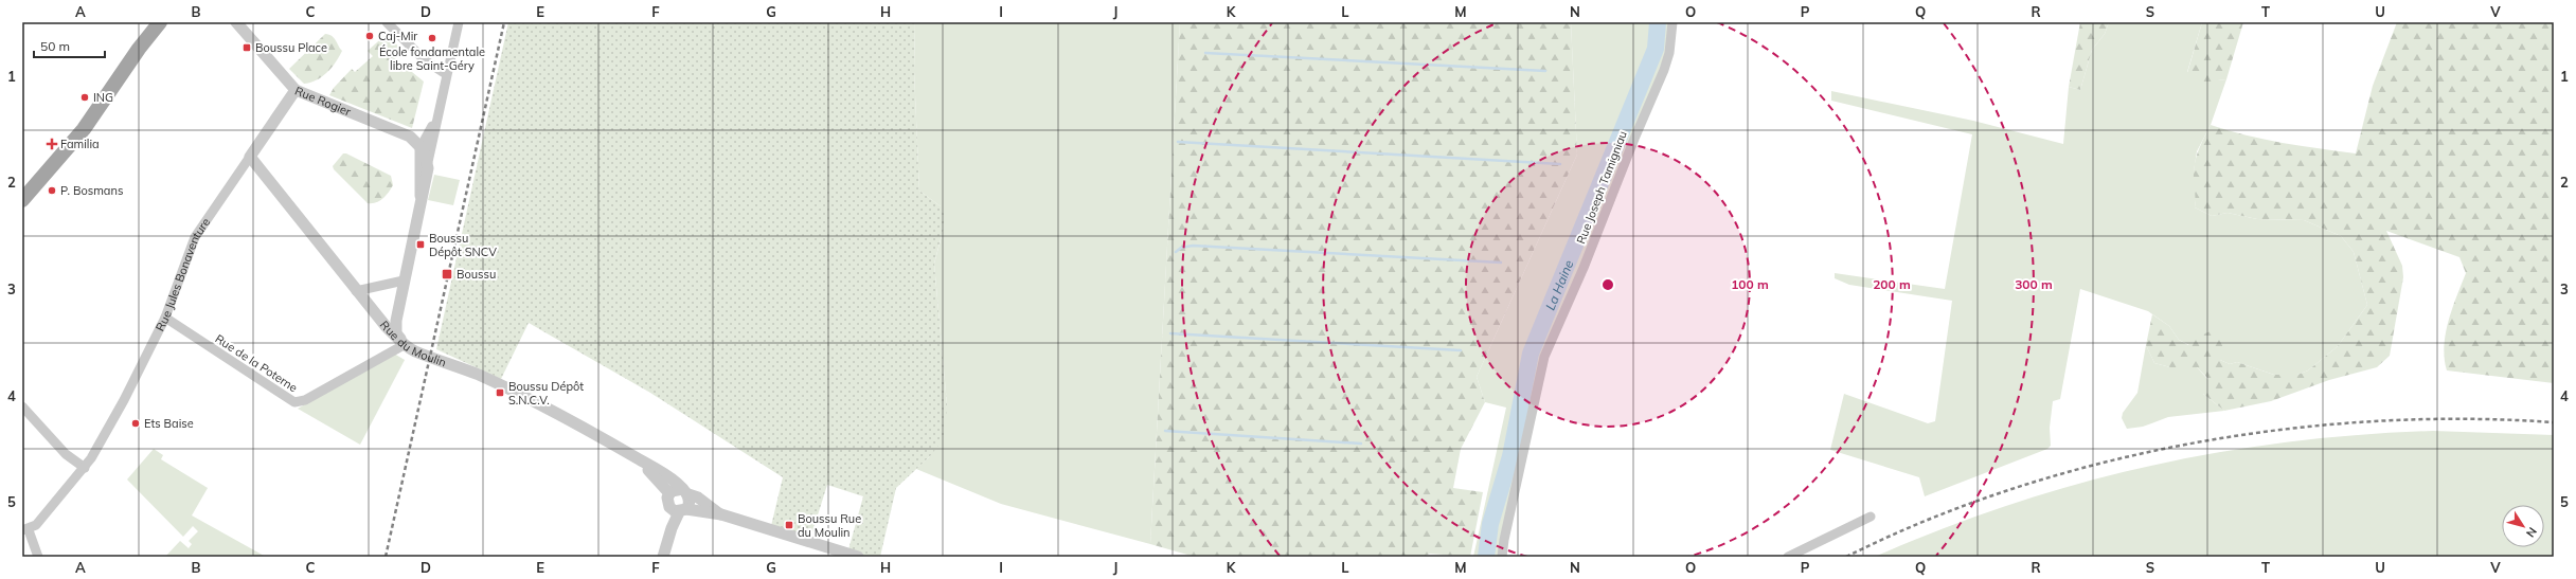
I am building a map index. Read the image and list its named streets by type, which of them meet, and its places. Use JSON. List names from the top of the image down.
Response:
{
  "streets": {
    "street": [
      "Rue Rogier",
      "Rue Joseph Tamigniau",
      "Rue Jules Bonaventure",
      "Rue du Moulin",
      "Rue de la Poterne"
    ]
  },
  "crossings": [
    ["Rue Rogier", "Rue Jules Bonaventure"],
    ["Rue Jules Bonaventure", "Rue du Moulin"],
    ["Rue Jules Bonaventure", "Rue de la Poterne"],
    ["Rue du Moulin", "Rue de la Poterne"]
  ],
  "water": ["La Haine"],
  "places": {
    "other": [
      "Caj-Mir",
      "École fondamentale libre Saint-Géry",
      "ING",
      "P. Bosmans",
      "Ets Baise"
    ],
    "transit": [
      "Boussu Place",
      "Boussu Dépôt SNCV",
      "Boussu",
      "Boussu Dépôt S.N.C.V.",
      "Boussu Rue du Moulin"
    ],
    "health": ["Familia"]
  },
  "scale_bar": "50 m",
  "north": "bottom right",
  "grid": {
    "columns": [
      "A",
      "B",
      "C",
      "D",
      "E",
      "F",
      "G",
      "H",
      "I",
      "J",
      "K",
      "L",
      "M",
      "N",
      "O",
      "P",
      "Q",
      "R",
      "S",
      "T",
      "U",
      "V"
    ],
    "rows": [
      "1",
      "2",
      "3",
      "4",
      "5"
    ]
  },
  "rings": ["100 m", "200 m", "300 m"]
}
